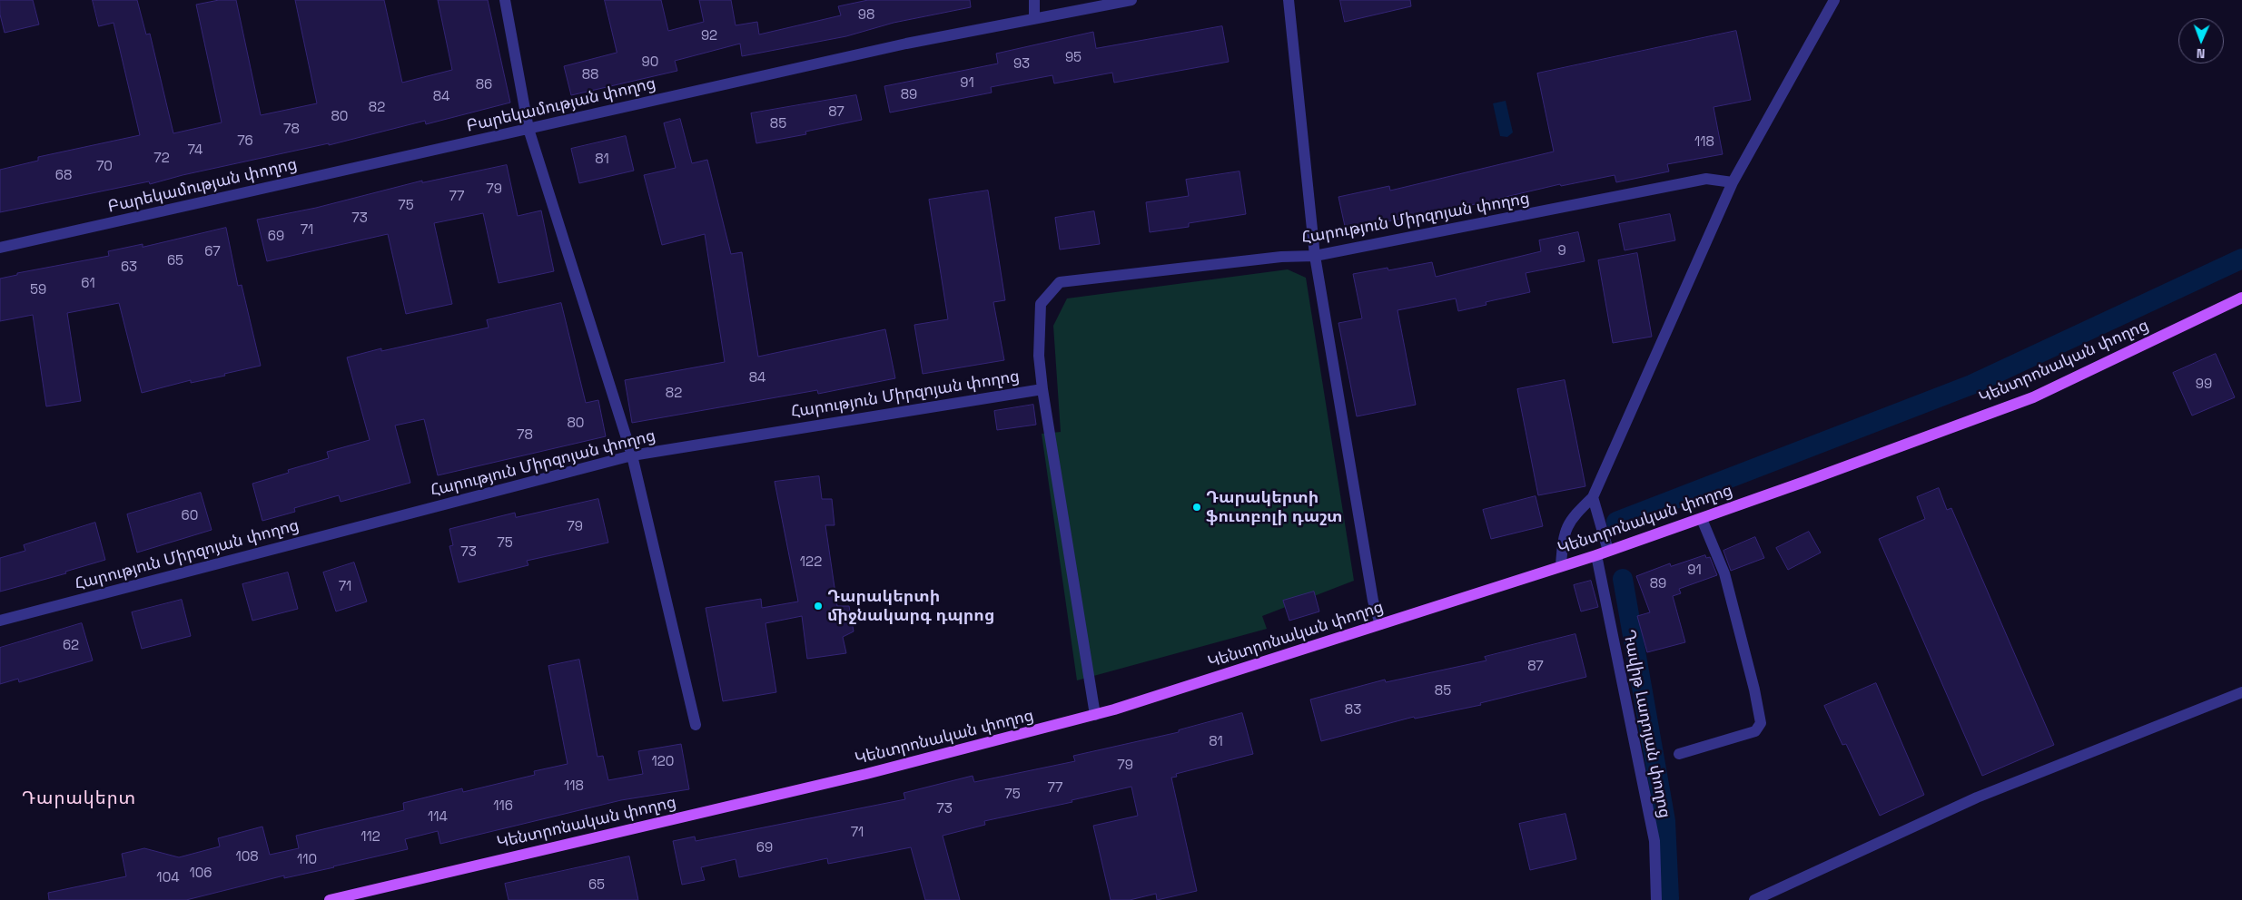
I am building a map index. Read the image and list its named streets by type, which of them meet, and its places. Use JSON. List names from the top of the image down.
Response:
{
  "streets": {
    "main road": ["Կենտրոնական փողոց"],
    "street": ["Բարեկամության փողոց", "Հարություն Միրզոյան փողոց", "Դավիթ Լադոյան փողոց"]
  },
  "crossings": [
    ["Կենտրոնական փողոց", "Դավիթ Լադոյան փողոց"]
  ],
  "districts": ["Դարակերտ"],
  "places": ["Դարակերտի ֆուտբոլի դաշտ", "Դարակերտի միջնակարգ դպրոց"],
  "house_numbers": [
    "98",
    "92",
    "95",
    "90",
    "93",
    "88",
    "91",
    "86",
    "89",
    "84",
    "82",
    "87",
    "80",
    "85",
    "78",
    "76",
    "118",
    "74",
    "72",
    "81",
    "70",
    "68",
    "79",
    "77",
    "75",
    "73",
    "71",
    "69",
    "9",
    "67",
    "65",
    "63",
    "61",
    "59",
    "84",
    "99",
    "82",
    "80",
    "78",
    "60",
    "79",
    "75",
    "73",
    "122",
    "91",
    "89",
    "71",
    "62",
    "87",
    "85",
    "83",
    "81",
    "120",
    "79",
    "118",
    "77",
    "75",
    "116",
    "73",
    "114",
    "71",
    "112",
    "69",
    "108",
    "110",
    "106",
    "104",
    "65"
  ],
  "north": "bottom"
}
